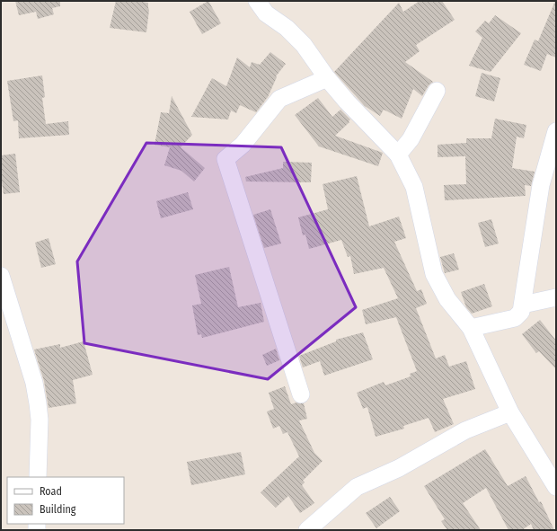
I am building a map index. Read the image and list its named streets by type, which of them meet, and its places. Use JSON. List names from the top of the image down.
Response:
{
  "legend": ["Road", "Building"]
}
